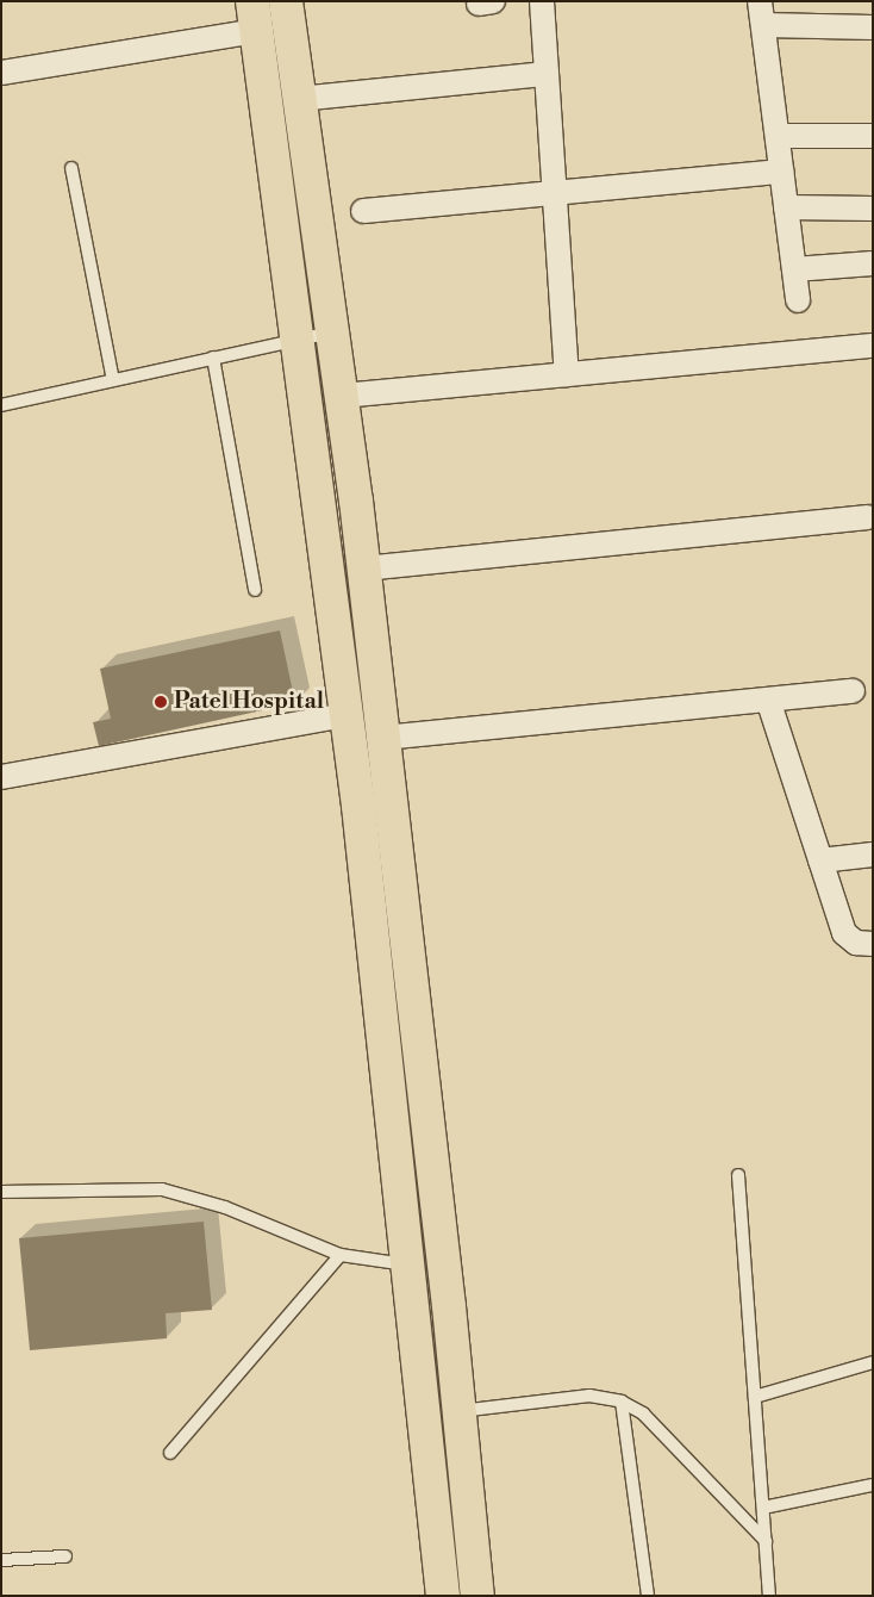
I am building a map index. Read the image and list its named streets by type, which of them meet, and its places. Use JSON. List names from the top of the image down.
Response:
{
  "places": ["Patel Hospital"]
}
